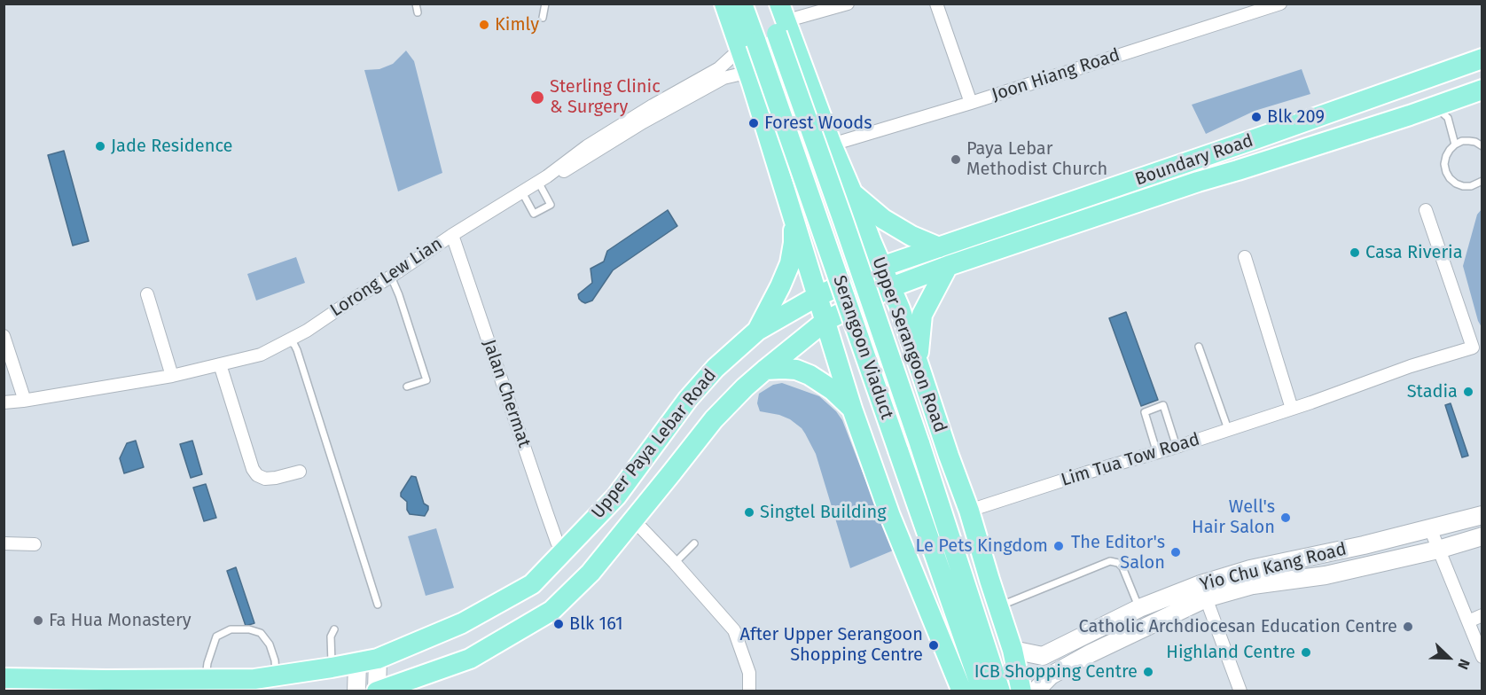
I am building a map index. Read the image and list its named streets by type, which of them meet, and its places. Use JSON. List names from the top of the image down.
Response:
{
  "streets": {
    "main road": [
      "Boundary Road",
      "Upper Serangoon Road",
      "Serangoon Viaduct",
      "Upper Paya Lebar Road",
      "Yio Chu Kang Road"
    ],
    "street": [
      "Joon Hiang Road",
      "Lorong Lew Lian",
      "Jalan Chermat",
      "Lim Tua Tow Road"
    ]
  },
  "crossings": [
    ["Joon Hiang Road", "Upper Serangoon Road"],
    ["Boundary Road", "Upper Serangoon Road"],
    ["Boundary Road", "Upper Paya Lebar Road"],
    ["Lorong Lew Lian", "Jalan Chermat"],
    ["Upper Serangoon Road", "Lim Tua Tow Road"],
    ["Jalan Chermat", "Upper Paya Lebar Road"]
  ],
  "places": [
    "Kimly",
    "Sterling Clinic & Surgery",
    "Blk 209",
    "Forest Woods",
    "Jade Residence",
    "Paya Lebar Methodist Church",
    "Casa Riveria",
    "Stadia",
    "Singtel Building",
    "Well's Hair Salon",
    "Le Pets Kingdom",
    "The Editor's Salon",
    "Fa Hua Monastery",
    "Blk 161",
    "Catholic Archdiocesan Education Centre",
    "After Upper Serangoon Shopping Centre",
    "Highland Centre",
    "ICB Shopping Centre"
  ],
  "north": "bottom right"
}
